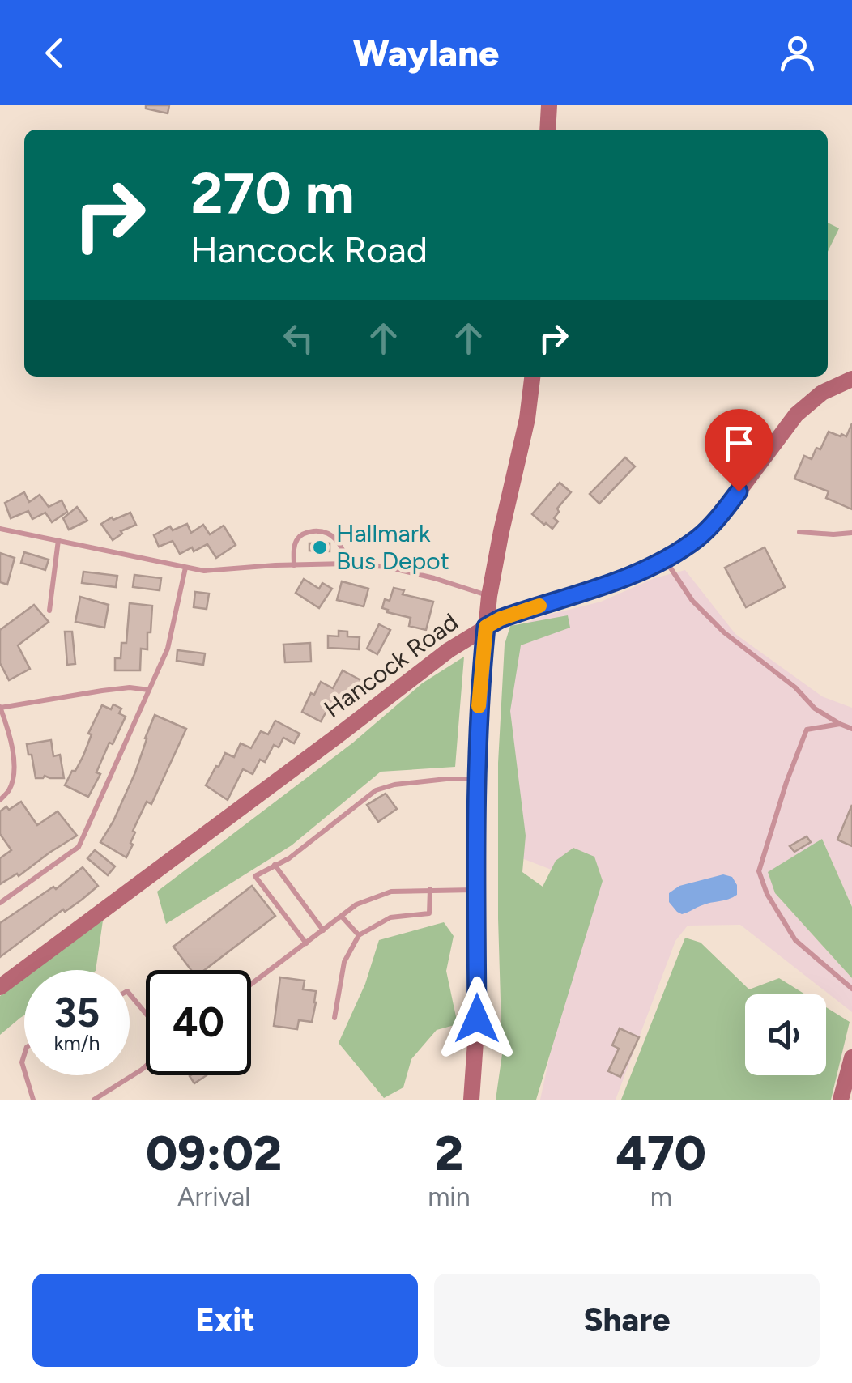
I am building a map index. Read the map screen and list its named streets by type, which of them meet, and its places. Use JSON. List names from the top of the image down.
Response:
{
  "streets": {
    "street": ["Hancock Road"]
  },
  "places": ["Hallmark Bus Depot"],
  "page": {
    "header": "Waylane",
    "turn": ["270 m", "Hancock Road"],
    "speed": "35 km/h",
    "limit": "40",
    "eta": [
      "09:02",
      "Arrival",
      "2",
      "min",
      "470",
      "m"
    ],
    "buttons": ["Exit", "Share"]
  }
}
